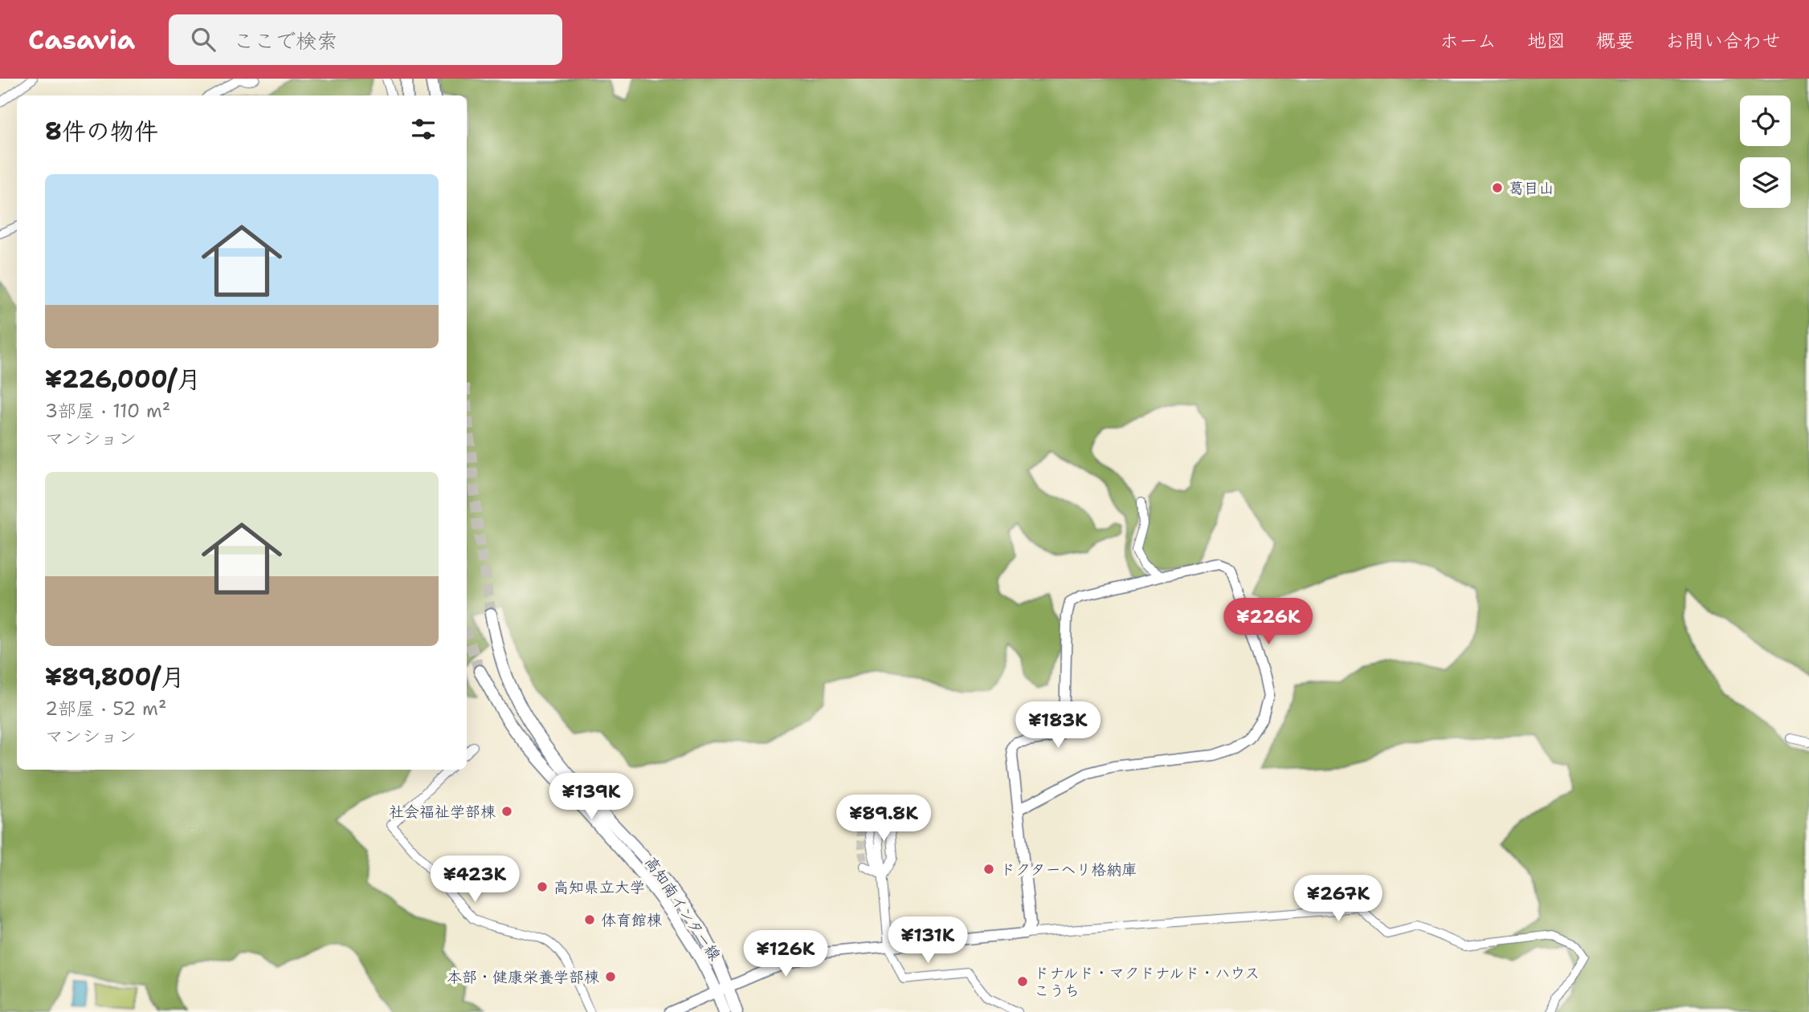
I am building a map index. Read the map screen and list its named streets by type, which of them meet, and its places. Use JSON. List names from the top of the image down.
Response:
{
  "streets": {
    "main road": ["高知南インター線"]
  },
  "places": [
    "葛目山",
    "社会福祉学部棟",
    "ドクターヘリ格納庫",
    "高知県立大学",
    "体育館棟",
    "本部・健康栄養学部棟",
    "ドナルド・マクドナルド・ハウス こうち"
  ],
  "page": {
    "header": "Casavia",
    "search": "ここで検索",
    "nav": [
      "ホーム",
      "地図",
      "概要",
      "お問い合わせ"
    ],
    "heading": "8件の物件",
    "list": [
      {
        "name": "¥226,000/月",
        "note": "3部屋 · 110 m² · マンション"
      },
      {
        "name": "¥89,800/月",
        "note": "2部屋 · 52 m² · マンション"
      }
    ],
    "price": [
      "¥226K",
      "¥183K",
      "¥139K",
      "¥89.8K",
      "¥423K",
      "¥267K",
      "¥131K",
      "¥126K"
    ]
  }
}
